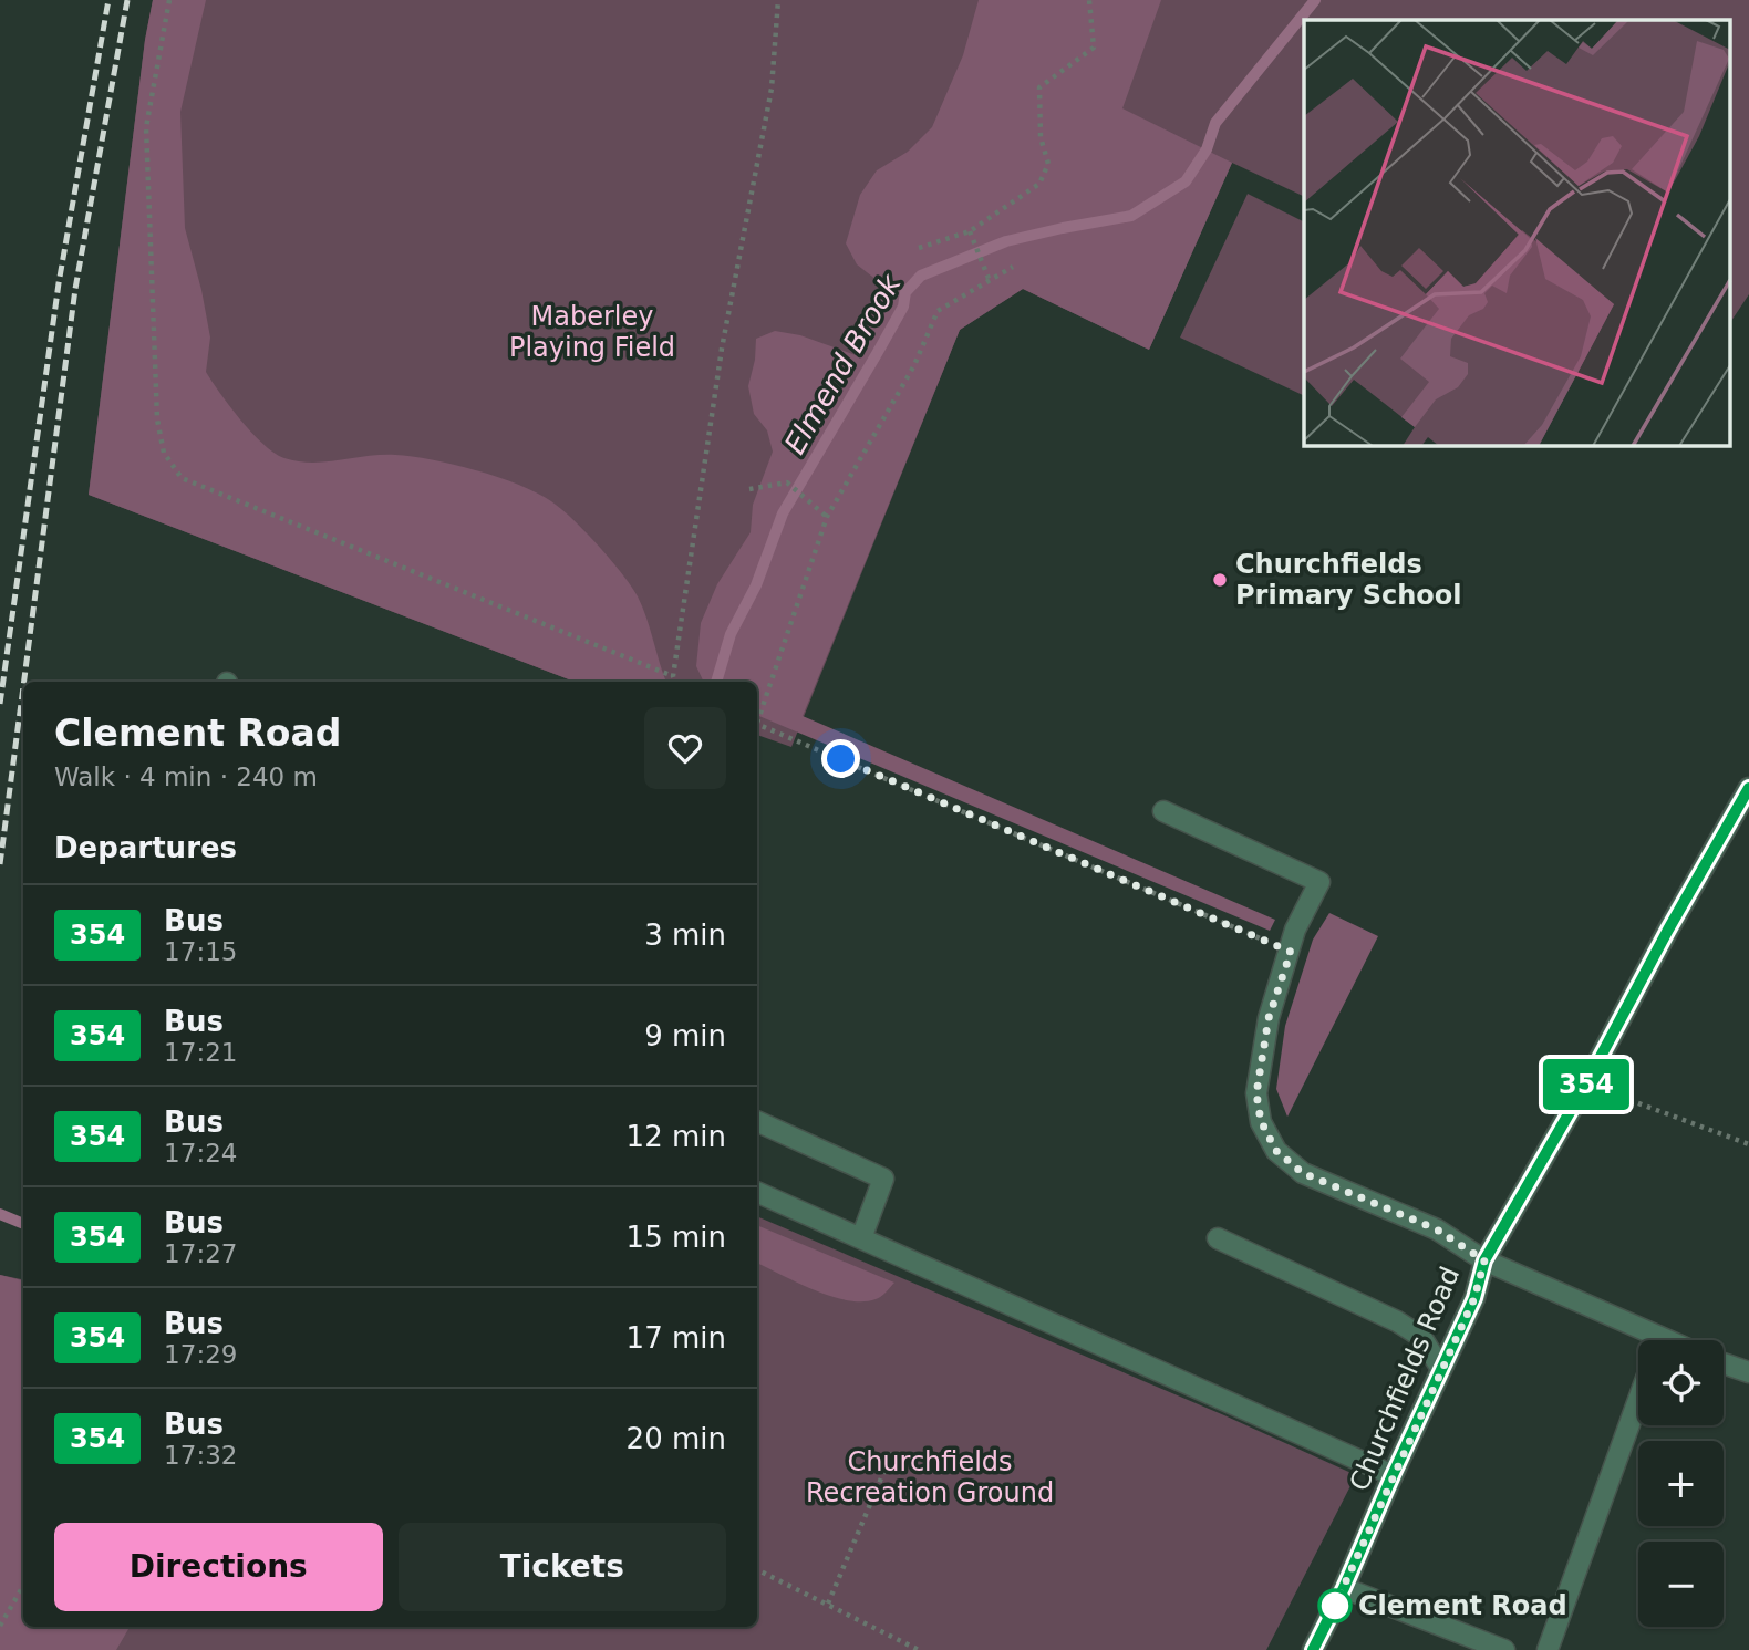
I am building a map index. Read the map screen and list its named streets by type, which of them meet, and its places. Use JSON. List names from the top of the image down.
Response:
{
  "streets": {
    "street": ["Churchfields Road"]
  },
  "water": ["Elmend Brook"],
  "parks": ["Maberley Playing Field", "Churchfields Recreation Ground"],
  "places": ["Churchfields Primary School", "Clement Road"],
  "lines": ["bus line 354"],
  "page": {
    "on_map": "354",
    "heading": [
      ["Clement Road", "Walk · 4 min · 240 m"],
      "Departures"
    ],
    "list": [
      {
        "mark": "354",
        "name": "Bus",
        "note": "17:15",
        "value": "3 min"
      },
      {
        "mark": "354",
        "name": "Bus",
        "note": "17:21",
        "value": "9 min"
      },
      {
        "mark": "354",
        "name": "Bus",
        "note": "17:24",
        "value": "12 min"
      },
      {
        "mark": "354",
        "name": "Bus",
        "note": "17:27",
        "value": "15 min"
      },
      {
        "mark": "354",
        "name": "Bus",
        "note": "17:29",
        "value": "17 min"
      },
      {
        "mark": "354",
        "name": "Bus",
        "note": "17:32",
        "value": "20 min"
      }
    ],
    "map_buttons": ["+", "−"],
    "buttons": ["Directions", "Tickets"]
  }
}
